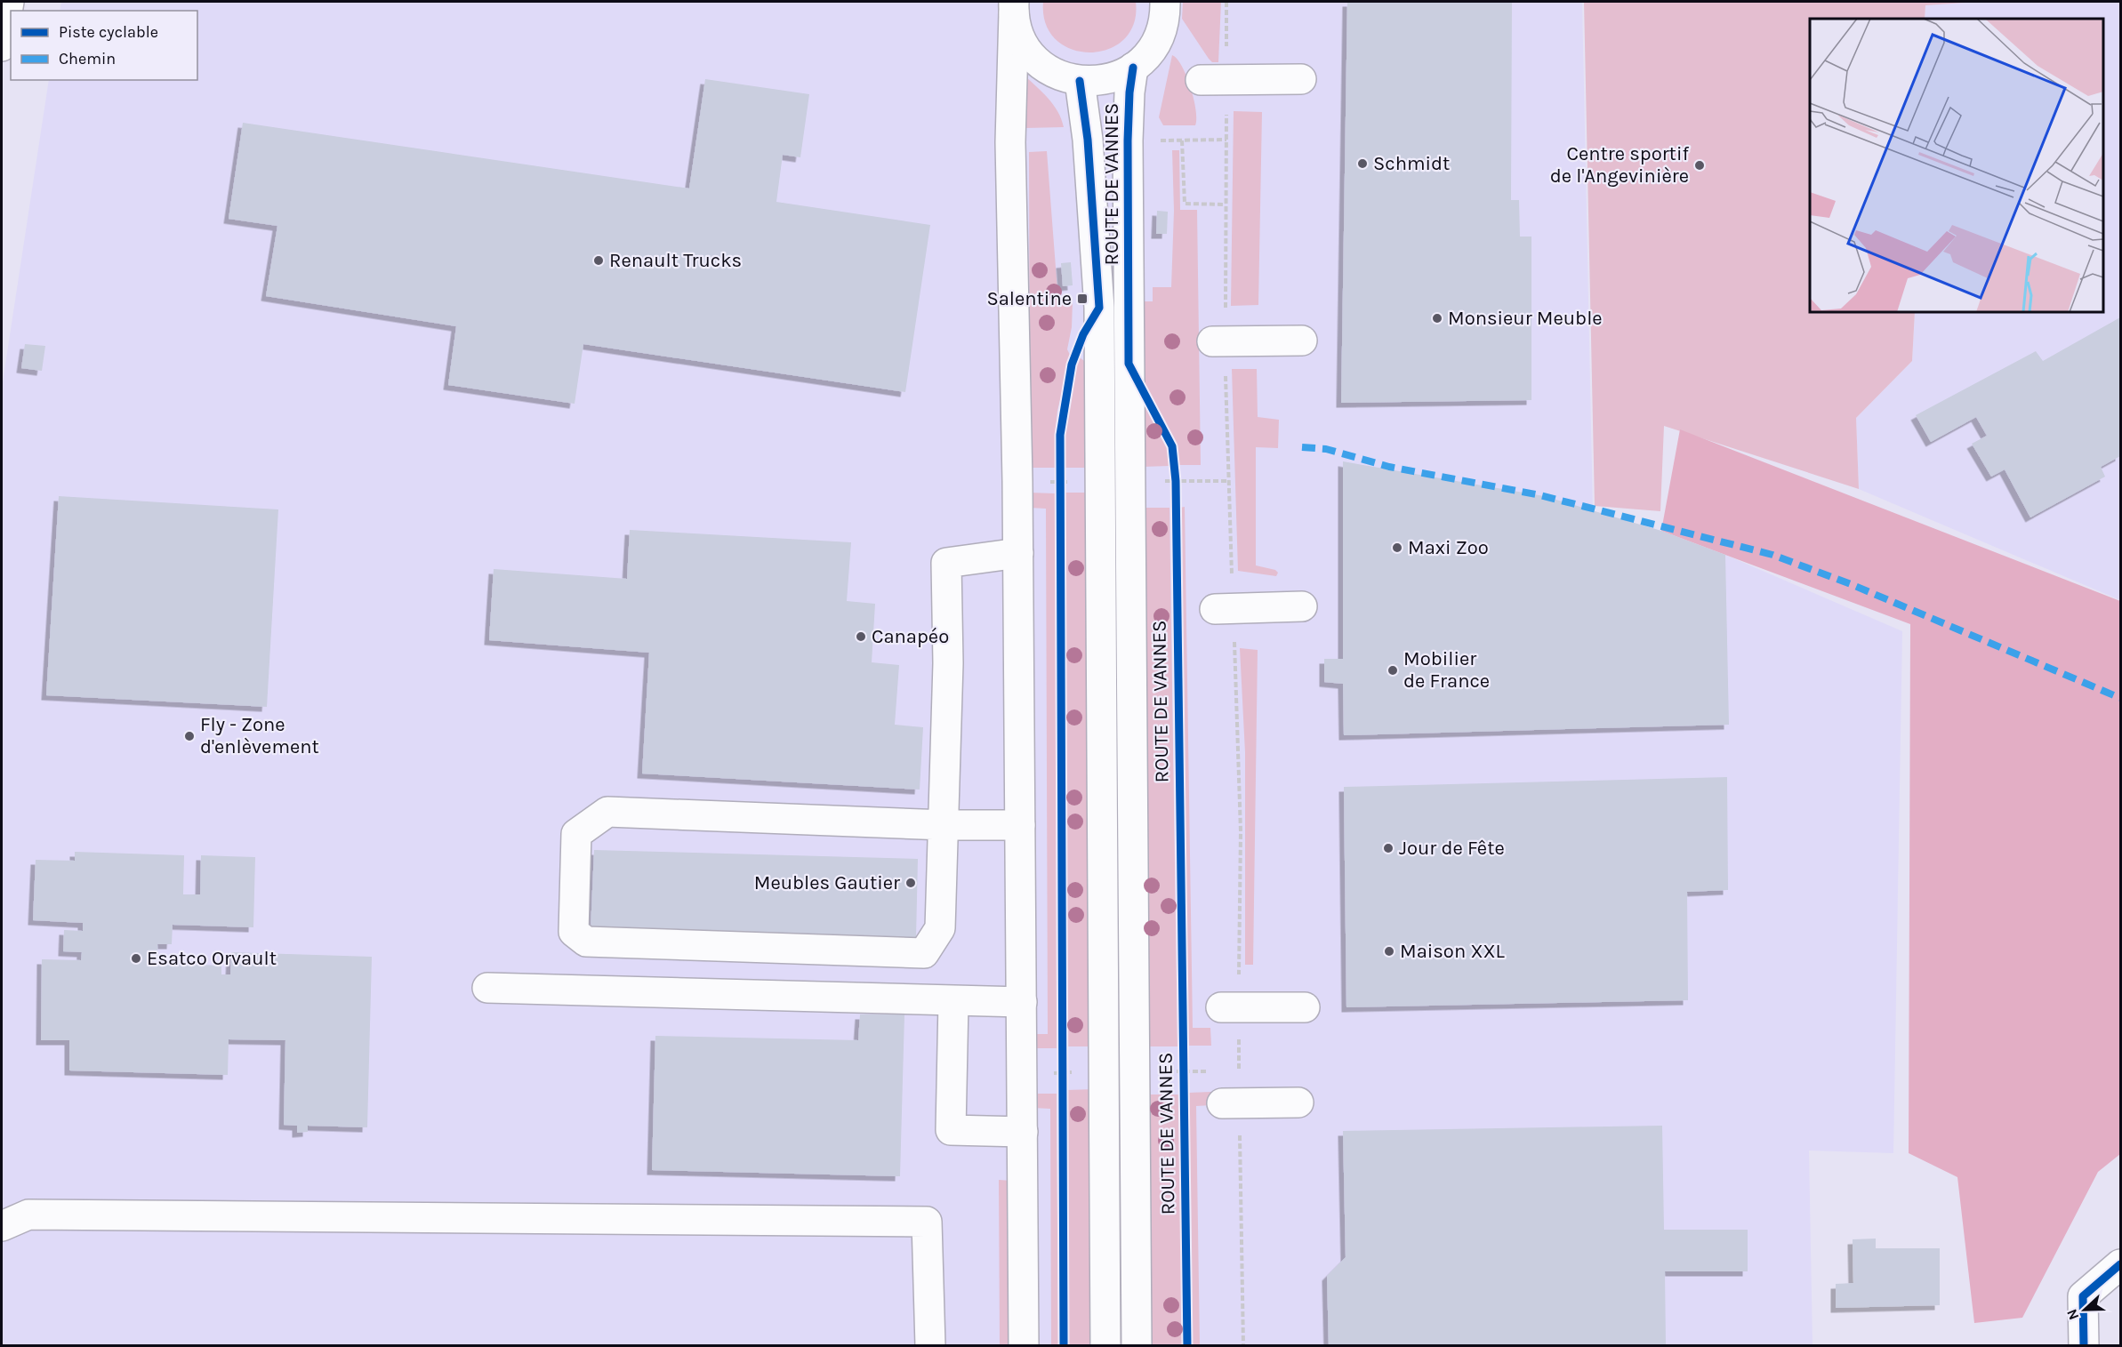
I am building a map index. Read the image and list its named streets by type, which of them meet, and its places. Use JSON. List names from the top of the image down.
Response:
{
  "streets": {
    "main road": ["ROUTE DE VANNES"]
  },
  "places": {
    "other": [
      "Schmidt",
      "Centre sportif de l'Angevinière",
      "Renault Trucks",
      "Monsieur Meuble",
      "Maxi Zoo",
      "Canapéo",
      "Mobilier de France",
      "Fly - Zone d'enlèvement",
      "Jour de Fête",
      "Meubles Gautier",
      "Maison XXL",
      "Esatco Orvault"
    ],
    "transit": ["Salentine"]
  },
  "legend": ["Piste cyclable", "Chemin"],
  "north": "left"
}
